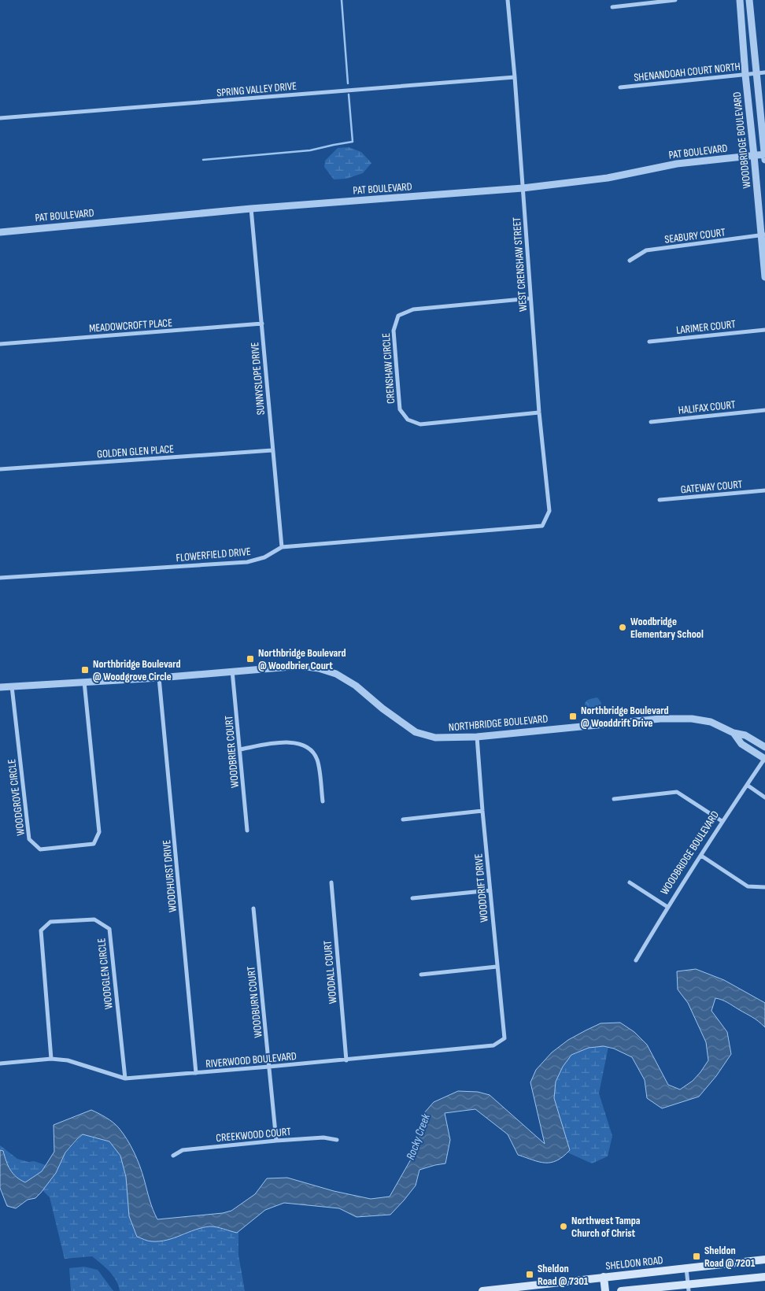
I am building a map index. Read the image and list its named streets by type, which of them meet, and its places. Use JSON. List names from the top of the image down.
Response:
{
  "streets": {
    "main road": ["SHELDON ROAD"],
    "street": [
      "SHENANDOAH COURT NORTH",
      "SPRING VALLEY DRIVE",
      "WOODBRIDGE BOULEVARD",
      "PAT BOULEVARD",
      "SEABURY COURT",
      "WEST CRENSHAW STREET",
      "MEADOWCROFT PLACE",
      "LARIMER COURT",
      "CRENSHAW CIRCLE",
      "SUNNYSLOPE DRIVE",
      "HALIFAX COURT",
      "GOLDEN GLEN PLACE",
      "GATEWAY COURT",
      "FLOWERFIELD DRIVE",
      "NORTHBRIDGE BOULEVARD",
      "WOODBRIER COURT",
      "WOODGROVE CIRCLE",
      "WOODHURST DRIVE",
      "WOODDRIFT DRIVE",
      "WOODALL COURT",
      "WOODGLEN CIRCLE",
      "WOODBURN COURT",
      "RIVERWOOD BOULEVARD",
      "CREEKWOOD COURT"
    ]
  },
  "crossings": [
    ["SHENANDOAH COURT NORTH", "WOODBRIDGE BOULEVARD"],
    ["SPRING VALLEY DRIVE", "WEST CRENSHAW STREET"],
    ["WOODBRIDGE BOULEVARD", "PAT BOULEVARD"],
    ["WOODBRIDGE BOULEVARD", "SEABURY COURT"],
    ["WOODBRIDGE BOULEVARD", "NORTHBRIDGE BOULEVARD"],
    ["PAT BOULEVARD", "WEST CRENSHAW STREET"],
    ["PAT BOULEVARD", "SUNNYSLOPE DRIVE"],
    ["WEST CRENSHAW STREET", "CRENSHAW CIRCLE"],
    ["WEST CRENSHAW STREET", "FLOWERFIELD DRIVE"],
    ["MEADOWCROFT PLACE", "SUNNYSLOPE DRIVE"],
    ["SUNNYSLOPE DRIVE", "GOLDEN GLEN PLACE"],
    ["SUNNYSLOPE DRIVE", "FLOWERFIELD DRIVE"],
    ["NORTHBRIDGE BOULEVARD", "WOODBRIER COURT"],
    ["NORTHBRIDGE BOULEVARD", "WOODGROVE CIRCLE"],
    ["NORTHBRIDGE BOULEVARD", "WOODHURST DRIVE"],
    ["NORTHBRIDGE BOULEVARD", "WOODDRIFT DRIVE"],
    ["WOODHURST DRIVE", "RIVERWOOD BOULEVARD"],
    ["WOODDRIFT DRIVE", "RIVERWOOD BOULEVARD"],
    ["WOODALL COURT", "RIVERWOOD BOULEVARD"],
    ["WOODGLEN CIRCLE", "RIVERWOOD BOULEVARD"],
    ["WOODBURN COURT", "RIVERWOOD BOULEVARD"],
    ["WOODBURN COURT", "CREEKWOOD COURT"]
  ],
  "water": ["Rocky Creek"],
  "places": {
    "other": ["Woodbridge Elementary School", "Northwest Tampa Church of Christ"],
    "transit": [
      "Northbridge Boulevard @ Woodbrier Court",
      "Northbridge Boulevard @ Woodgrove Circle",
      "Northbridge Boulevard @ Wooddrift Drive",
      "Sheldon Road @ 7201",
      "Sheldon Road @ 7301"
    ]
  }
}
